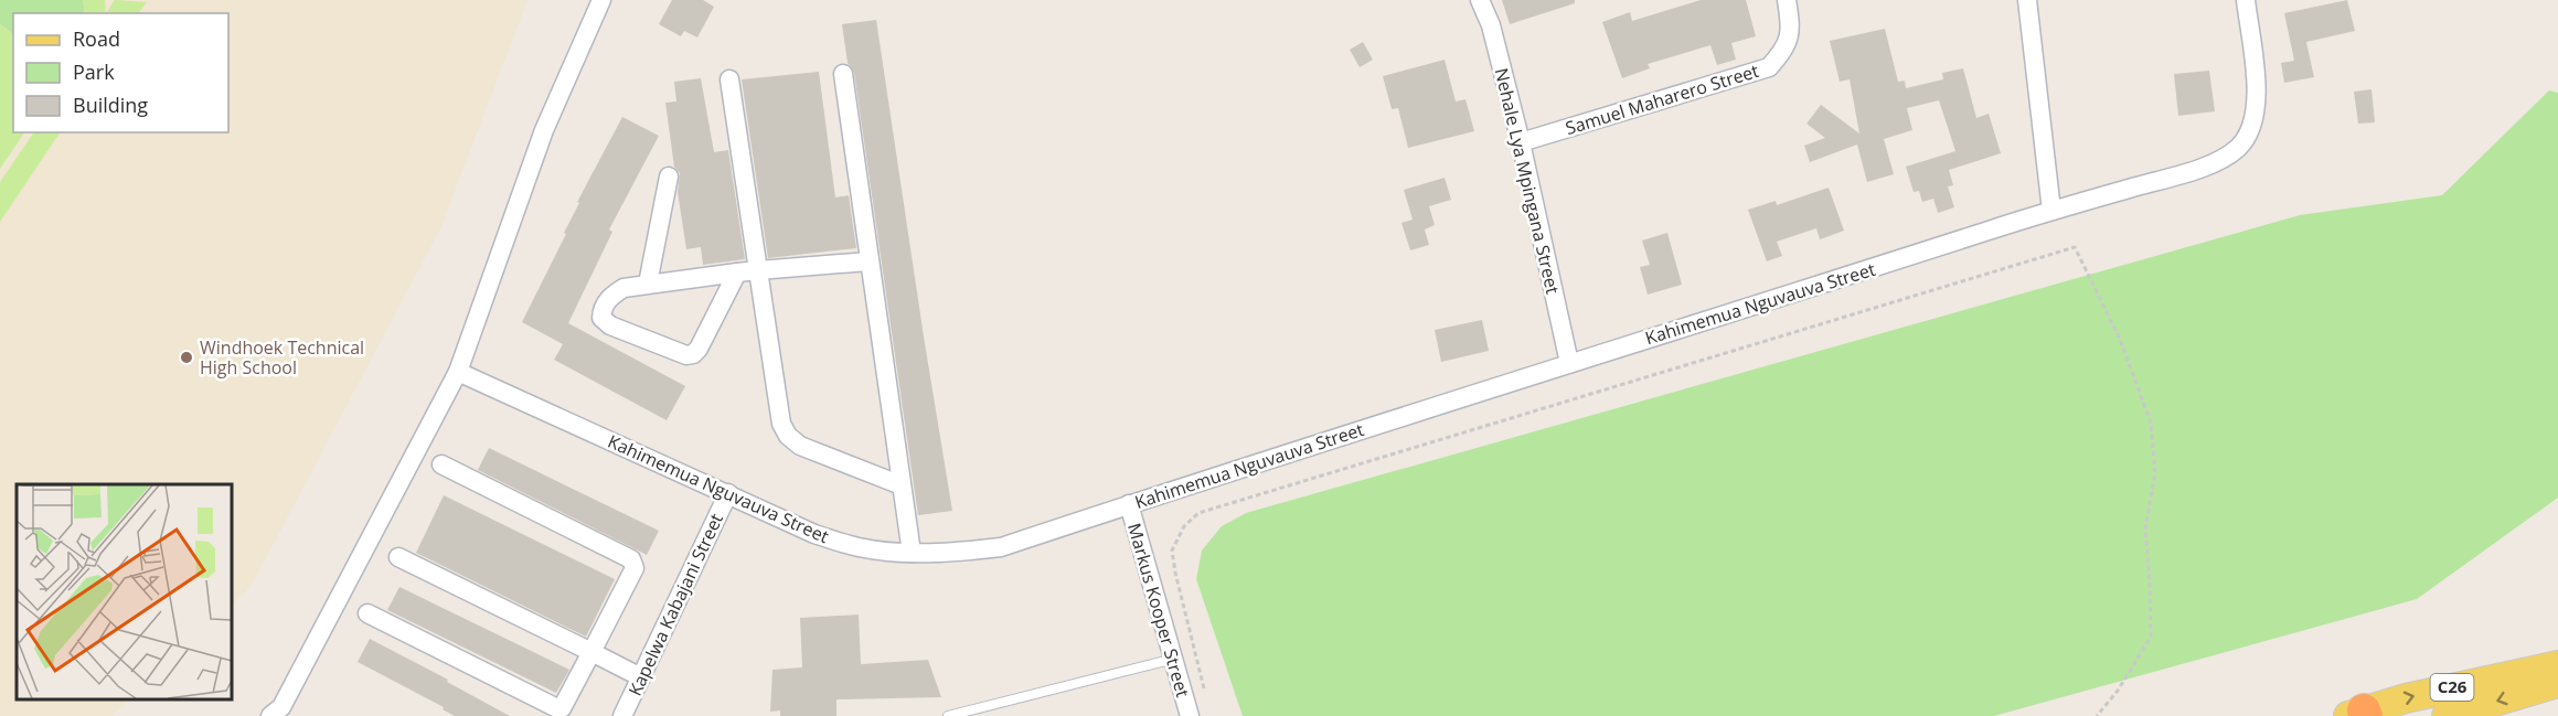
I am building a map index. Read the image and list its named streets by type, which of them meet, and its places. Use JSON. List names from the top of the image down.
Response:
{
  "streets": {
    "main road": ["C26"],
    "street": [
      "Samuel Maharero Street",
      "Nehale Lya Mpingana Street",
      "Kahimemua Nguvauva Street",
      "Kapelwa Kabajani Street",
      "Markus Kooper Street"
    ]
  },
  "crossings": [
    ["Samuel Maharero Street", "Nehale Lya Mpingana Street"],
    ["Nehale Lya Mpingana Street", "Kahimemua Nguvauva Street"],
    ["Kahimemua Nguvauva Street", "Kapelwa Kabajani Street"],
    ["Kahimemua Nguvauva Street", "Markus Kooper Street"]
  ],
  "places": ["Windhoek Technical High School"],
  "legend": ["Road", "Park", "Building"]
}
